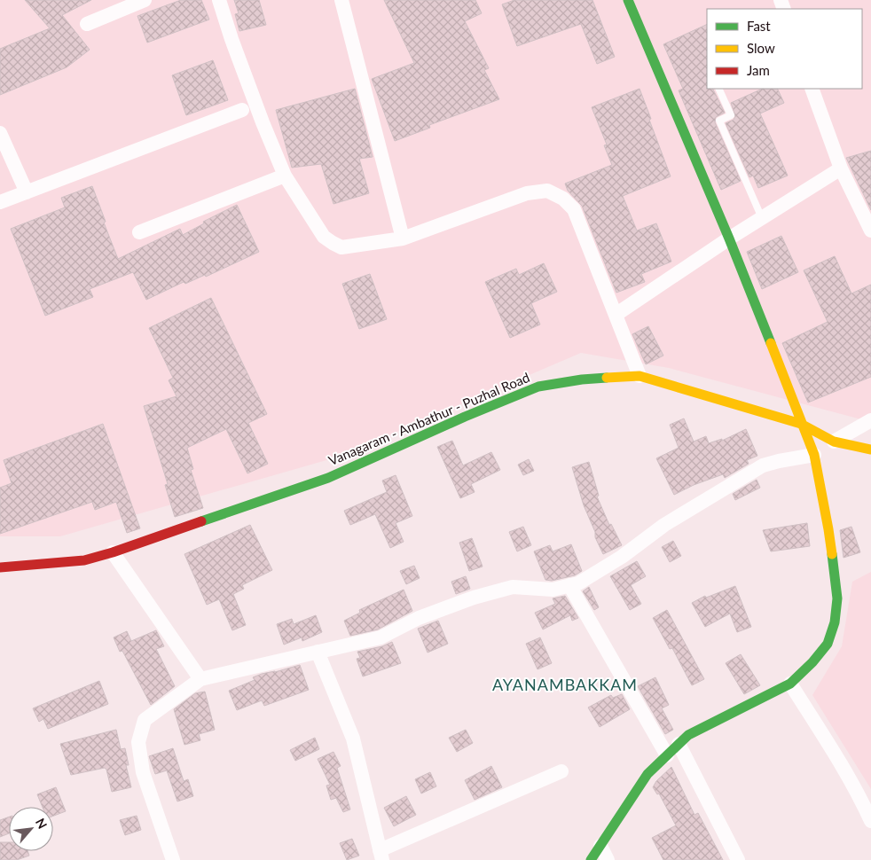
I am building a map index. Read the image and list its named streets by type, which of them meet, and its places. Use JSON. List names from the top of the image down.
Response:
{
  "streets": {
    "street": ["Vanagaram - Ambathur - Puzhal Road"]
  },
  "districts": ["AYANAMBAKKAM"],
  "legend": ["Fast", "Slow", "Jam"],
  "north": "top right"
}
